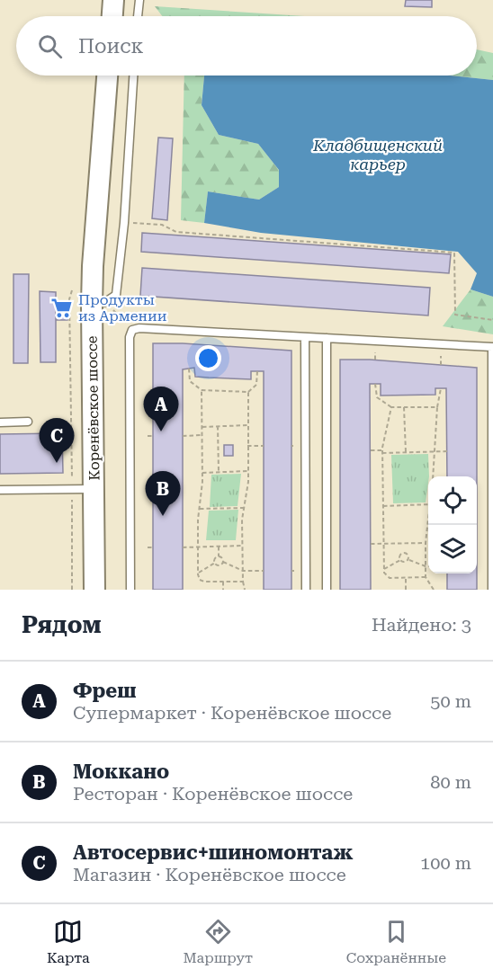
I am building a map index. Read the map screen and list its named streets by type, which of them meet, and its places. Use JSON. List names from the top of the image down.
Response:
{
  "streets": {
    "main road": ["Коренёвское шоссе"]
  },
  "water": ["Кладбищенский карьер"],
  "places": {
    "supermarket": ["Продукты из Армении"]
  },
  "page": {
    "search": "Поиск",
    "pins": ["A", "C", "B"],
    "heading": ["Рядом", "Найдено: 3"],
    "list": [
      {
        "mark": "A",
        "name": "Фреш",
        "note": "Супермаркет · Коренёвское шоссе",
        "value": "50 m"
      },
      {
        "mark": "B",
        "name": "Моккано",
        "note": "Ресторан · Коренёвское шоссе",
        "value": "80 m"
      },
      {
        "mark": "C",
        "name": "Автосервис+шиномонтаж",
        "note": "Магазин · Коренёвское шоссе",
        "value": "100 m"
      }
    ],
    "nav": ["Карта", "Маршрут", "Сохранённые"]
  }
}
